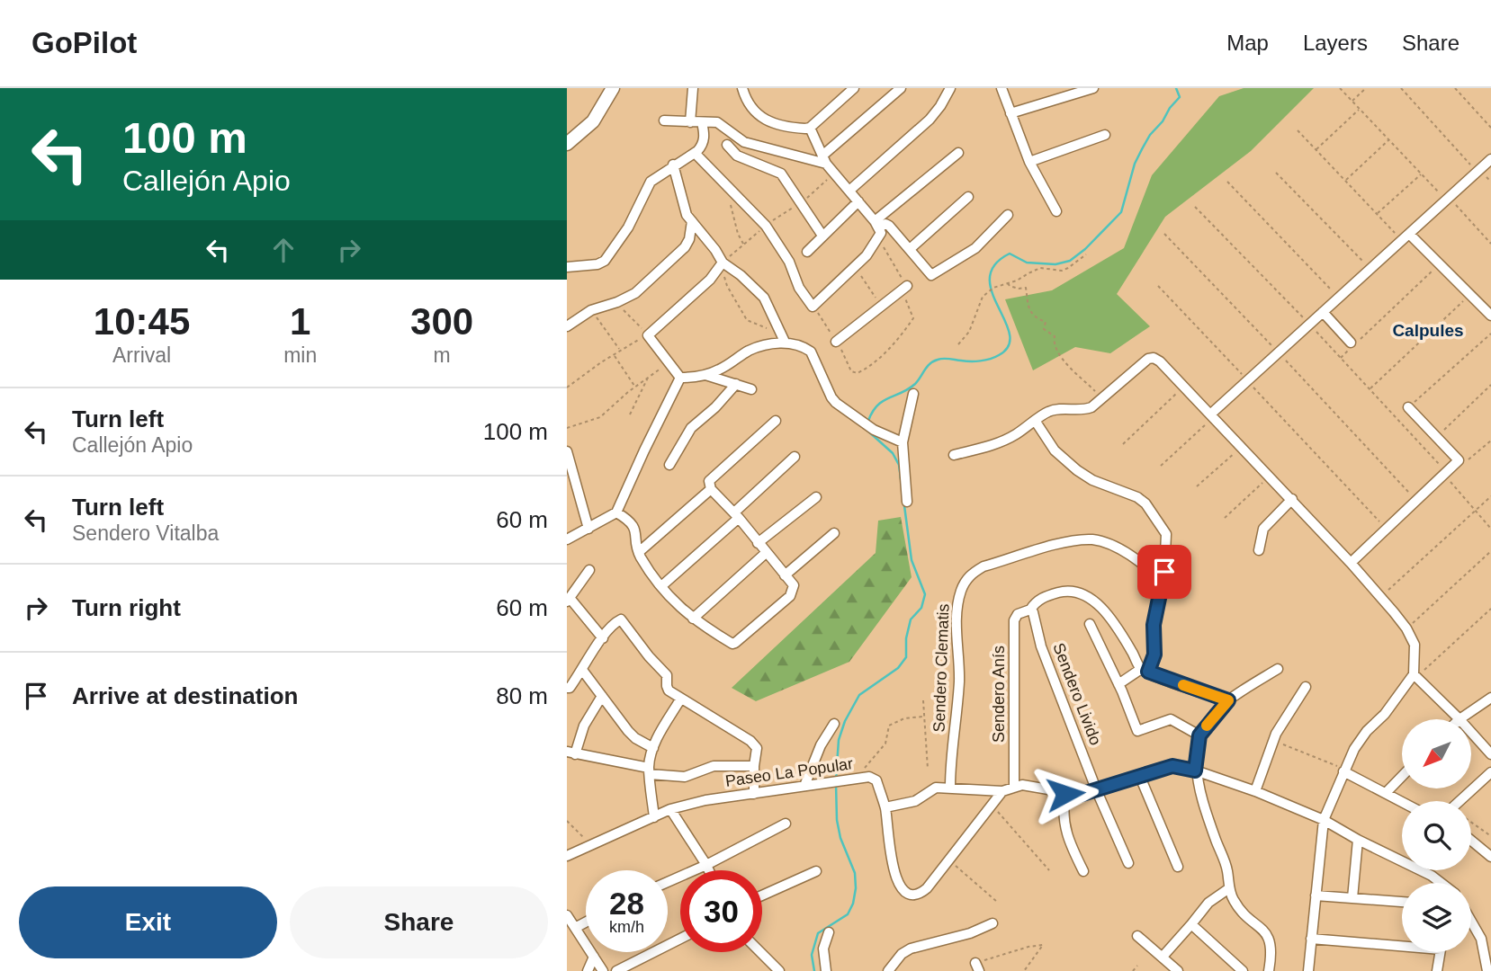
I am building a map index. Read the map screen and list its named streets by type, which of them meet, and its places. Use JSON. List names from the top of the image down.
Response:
{
  "streets": {
    "street": [
      "Sendero Clematis",
      "Sendero Anís",
      "Sendero Livido",
      "Paseo La Popular"
    ]
  },
  "crossings": [
    ["Sendero Anís", "Sendero Livido"]
  ],
  "districts": ["Calpules"],
  "north": "bottom left",
  "page": {
    "header": "GoPilot",
    "nav": ["Map", "Layers", "Share"],
    "turn": ["100 m", "Callejón Apio"],
    "eta": [
      "10:45",
      "Arrival",
      "1",
      "min",
      "300",
      "m"
    ],
    "list": [
      {
        "name": "Turn left",
        "note": "Callejón Apio",
        "value": "100 m"
      },
      {
        "name": "Turn left",
        "note": "Sendero Vitalba",
        "value": "60 m"
      },
      {
        "name": "Turn right",
        "value": "60 m"
      },
      {
        "name": "Arrive at destination",
        "value": "80 m"
      }
    ],
    "speed": "28 km/h",
    "limit": "30",
    "buttons": ["Exit", "Share"]
  }
}
